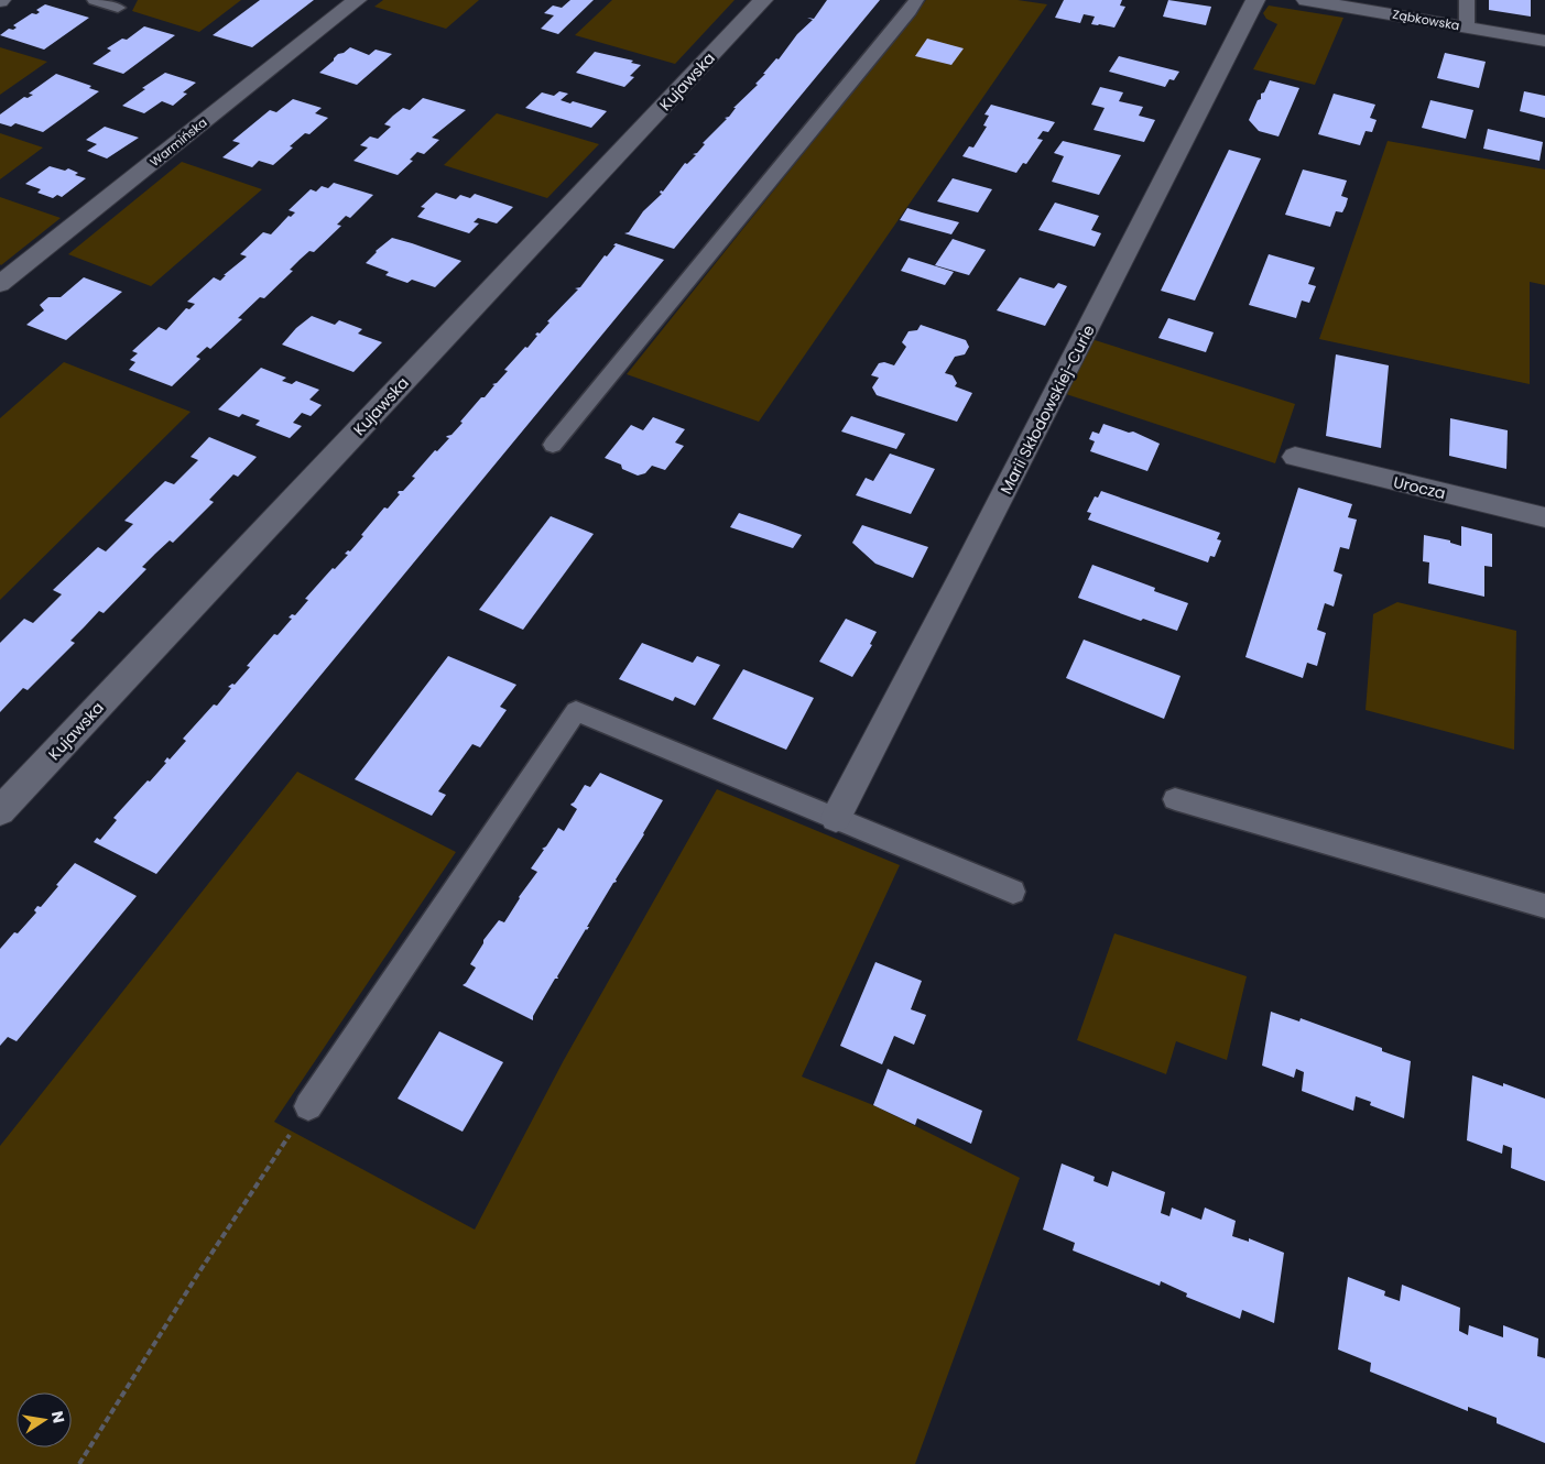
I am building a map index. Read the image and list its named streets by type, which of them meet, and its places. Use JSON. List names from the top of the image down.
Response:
{
  "streets": {
    "street": [
      "Ząbkowska",
      "Kujawska",
      "Warmińska",
      "Marii Skłodowskiej-Curie",
      "Urocza"
    ]
  },
  "north": "right"
}
